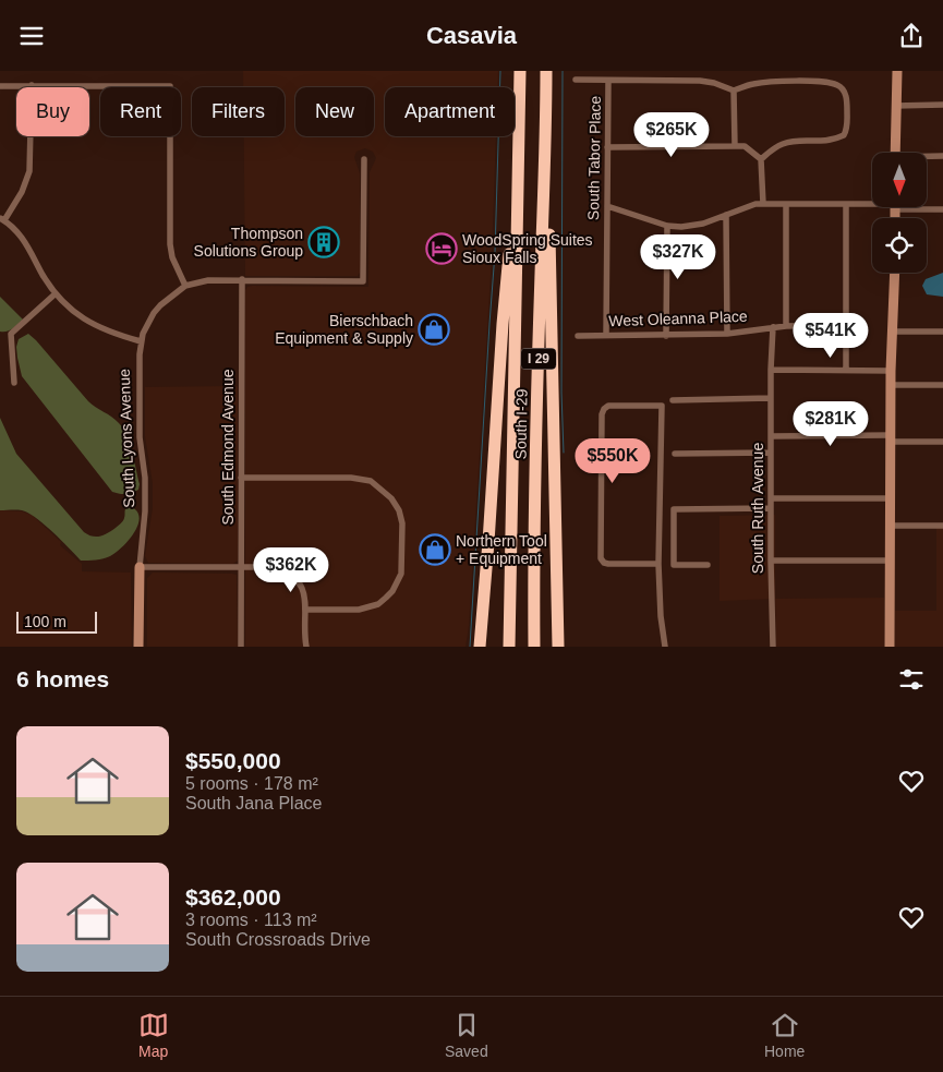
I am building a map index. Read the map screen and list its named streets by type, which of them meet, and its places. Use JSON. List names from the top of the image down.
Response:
{
  "streets": {
    "highway": ["I 29", "South I-29"],
    "street": [
      "South Tabor Place",
      "West Oleanna Place",
      "South Lyons Avenue",
      "South Edmond Avenue",
      "South Ruth Avenue"
    ]
  },
  "crossings": [
    ["South Tabor Place", "West Oleanna Place"],
    ["West Oleanna Place", "South Ruth Avenue"],
    ["South Lyons Avenue", "South Edmond Avenue"]
  ],
  "places": {
    "building": ["Thompson Solutions Group"],
    "hotel": ["WoodSpring Suites Sioux Falls"],
    "shop": ["Bierschbach Equipment & Supply", "Northern Tool + Equipment"]
  },
  "scale_bar": "100 m",
  "north": "bottom",
  "page": {
    "header": "Casavia",
    "chip": [
      "Buy",
      "Rent",
      "Filters",
      "New",
      "Apartment"
    ],
    "price": [
      "$265K",
      "$327K",
      "$541K",
      "$281K",
      "$550K",
      "$362K"
    ],
    "scale": "100 m",
    "heading": "6 homes",
    "list": [
      {
        "name": "$550,000",
        "note": "5 rooms · 178 m² · South Jana Place"
      },
      {
        "name": "$362,000",
        "note": "3 rooms · 113 m² · South Crossroads Drive"
      }
    ],
    "tabs": ["Map", "Saved", "Home"]
  }
}
